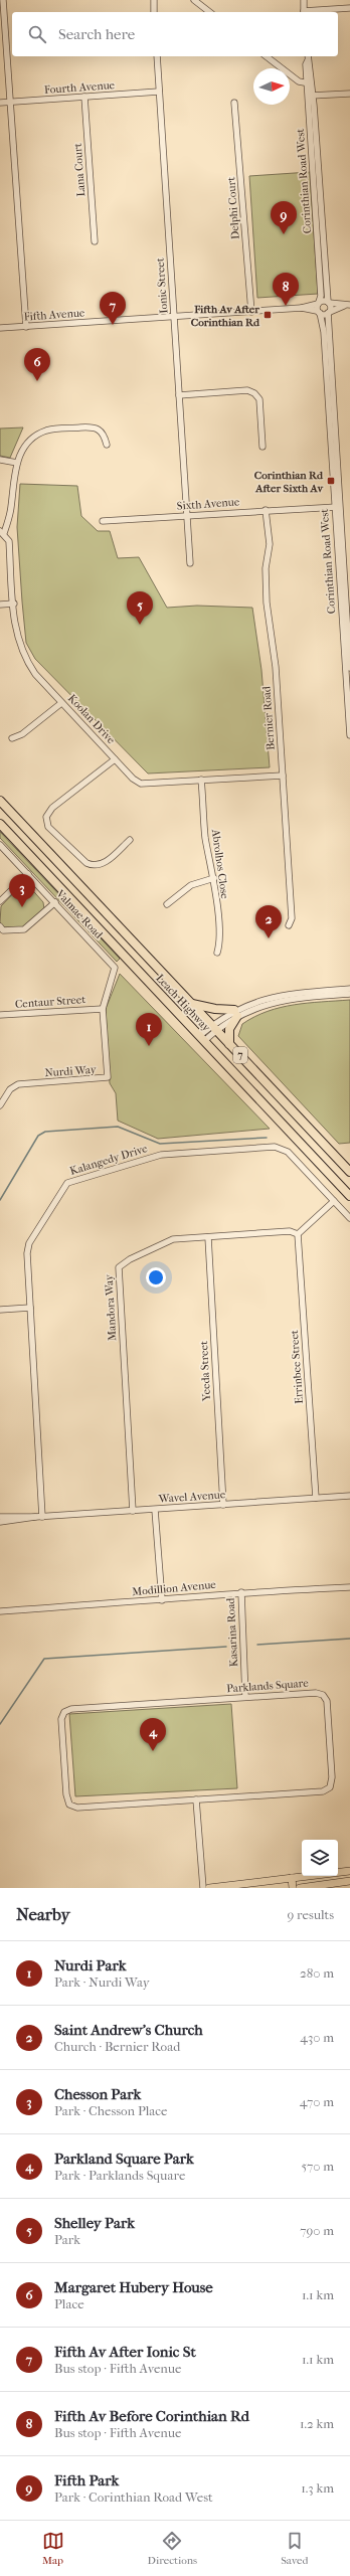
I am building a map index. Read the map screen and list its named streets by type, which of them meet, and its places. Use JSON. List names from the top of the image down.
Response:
{
  "streets": {
    "highway": ["Leach Highway", "7"],
    "street": [
      "Fourth Avenue",
      "Lana Court",
      "Corinthian Road West",
      "Delphi Court",
      "Ionic Street",
      "Fifth Avenue",
      "Sixth Avenue",
      "Bernier Road",
      "Koolan Drive",
      "Abrolhos Close",
      "Valmae Road",
      "Centaur Street",
      "Nurdi Way",
      "Kalangedy Drive",
      "Mandora Way",
      "Errinbee Street",
      "Yeeda Street",
      "Wavel Avenue",
      "Modillion Avenue",
      "Kasarina Road",
      "Parklands Square"
    ]
  },
  "crossings": [
    ["Fourth Avenue", "Lana Court"],
    ["Fourth Avenue", "Ionic Street"],
    ["Corinthian Road West", "Fifth Avenue"],
    ["Corinthian Road West", "Sixth Avenue"],
    ["Delphi Court", "Fifth Avenue"],
    ["Ionic Street", "Fifth Avenue"],
    ["Ionic Street", "Sixth Avenue"],
    ["Sixth Avenue", "Bernier Road"],
    ["Bernier Road", "Koolan Drive"],
    ["Koolan Drive", "Abrolhos Close"],
    ["Valmae Road", "Centaur Street"],
    ["Valmae Road", "Nurdi Way"],
    ["Centaur Street", "Nurdi Way"],
    ["Kalangedy Drive", "Wavel Avenue"],
    ["Mandora Way", "Errinbee Street"],
    ["Mandora Way", "Yeeda Street"],
    ["Mandora Way", "Wavel Avenue"],
    ["Errinbee Street", "Wavel Avenue"],
    ["Yeeda Street", "Wavel Avenue"],
    ["Modillion Avenue", "Kasarina Road"],
    ["Kasarina Road", "Parklands Square"]
  ],
  "places": {
    "transit": ["Fifth Av After Corinthian Rd", "Corinthian Rd After Sixth Av"]
  },
  "north": "right",
  "page": {
    "search": "Search here",
    "pins": [
      "9",
      "8",
      "7",
      "6",
      "5",
      "3",
      "2",
      "1",
      "4"
    ],
    "heading": ["Nearby", "9 results"],
    "list": [
      {
        "mark": "1",
        "name": "Nurdi Park",
        "note": "Park · Nurdi Way",
        "value": "280 m"
      },
      {
        "mark": "2",
        "name": "Saint Andrew's Church",
        "note": "Church · Bernier Road",
        "value": "430 m"
      },
      {
        "mark": "3",
        "name": "Chesson Park",
        "note": "Park · Chesson Place",
        "value": "470 m"
      },
      {
        "mark": "4",
        "name": "Parkland Square Park",
        "note": "Park · Parklands Square",
        "value": "570 m"
      },
      {
        "mark": "5",
        "name": "Shelley Park",
        "note": "Park",
        "value": "790 m"
      },
      {
        "mark": "6",
        "name": "Margaret Hubery House",
        "note": "Place",
        "value": "1.1 km"
      },
      {
        "mark": "7",
        "name": "Fifth Av After Ionic St",
        "note": "Bus stop · Fifth Avenue",
        "value": "1.1 km"
      },
      {
        "mark": "8",
        "name": "Fifth Av Before Corinthian Rd",
        "note": "Bus stop · Fifth Avenue",
        "value": "1.2 km"
      },
      {
        "mark": "9",
        "name": "Fifth Park",
        "note": "Park · Corinthian Road West",
        "value": "1.3 km"
      }
    ],
    "nav": ["Map", "Directions", "Saved"]
  }
}
